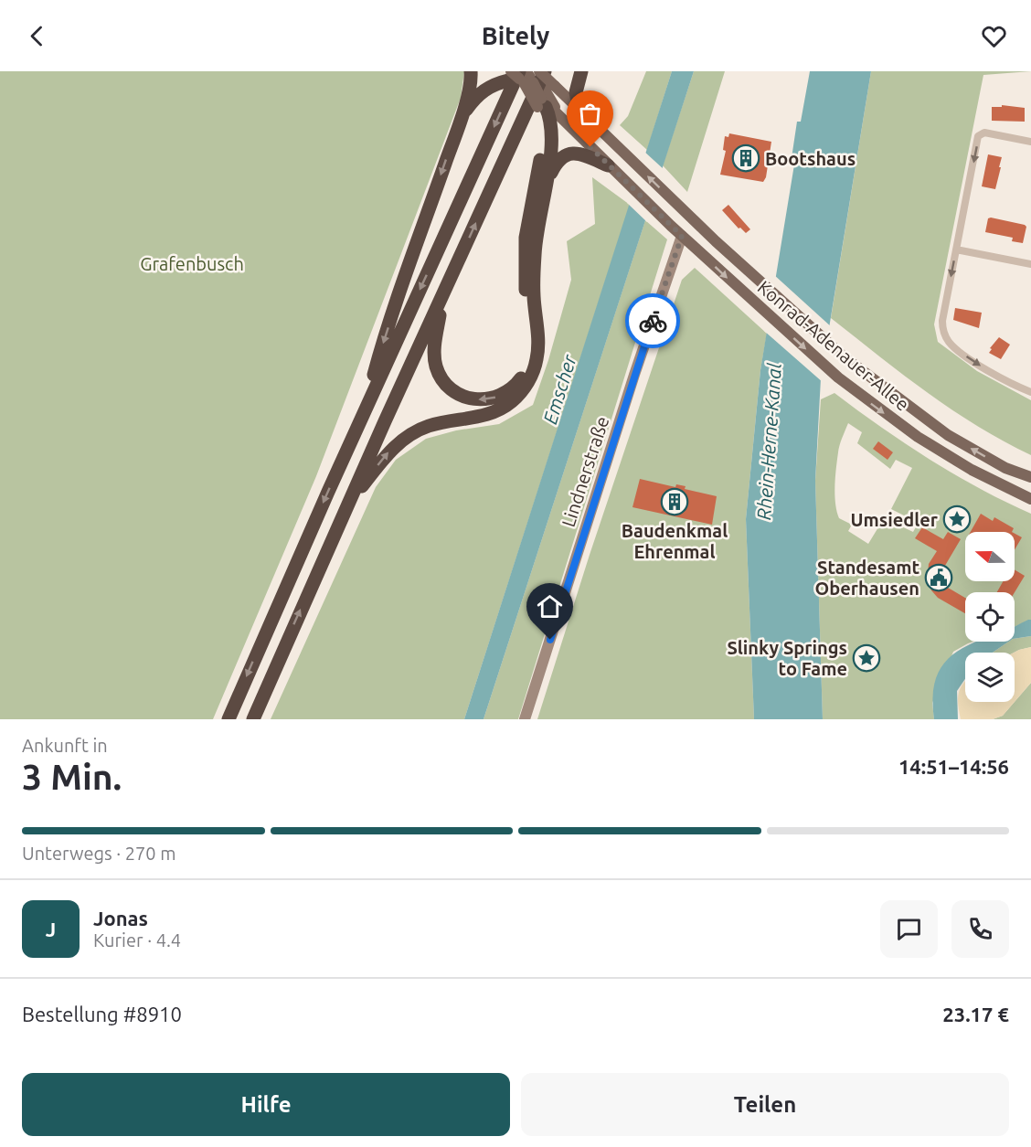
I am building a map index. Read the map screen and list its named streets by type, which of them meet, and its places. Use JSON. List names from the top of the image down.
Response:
{
  "streets": {
    "main road": ["Konrad-Adenauer-Allee"],
    "street": ["Lindnerstraße"]
  },
  "crossings": [
    ["Konrad-Adenauer-Allee", "Lindnerstraße"]
  ],
  "water": ["Emscher", "Rhein-Herne-Kanal"],
  "parks": ["Grafenbusch"],
  "places": {
    "building": ["Bootshaus", "Baudenkmal Ehrenmal"],
    "place": ["Umsiedler", "Slinky Springs to Fame"],
    "public building": ["Standesamt Oberhausen"]
  },
  "north": "left",
  "page": {
    "header": "Bitely",
    "heading": ["3 Min.", "Ankunft in", "14:51–14:56"],
    "panel": [
      "Jonas",
      "Kurier · 4.4",
      "Bestellung #8910",
      "23.17 €"
    ],
    "bar": "Unterwegs · 270 m",
    "round": "J",
    "buttons": ["Hilfe", "Teilen"]
  }
}
